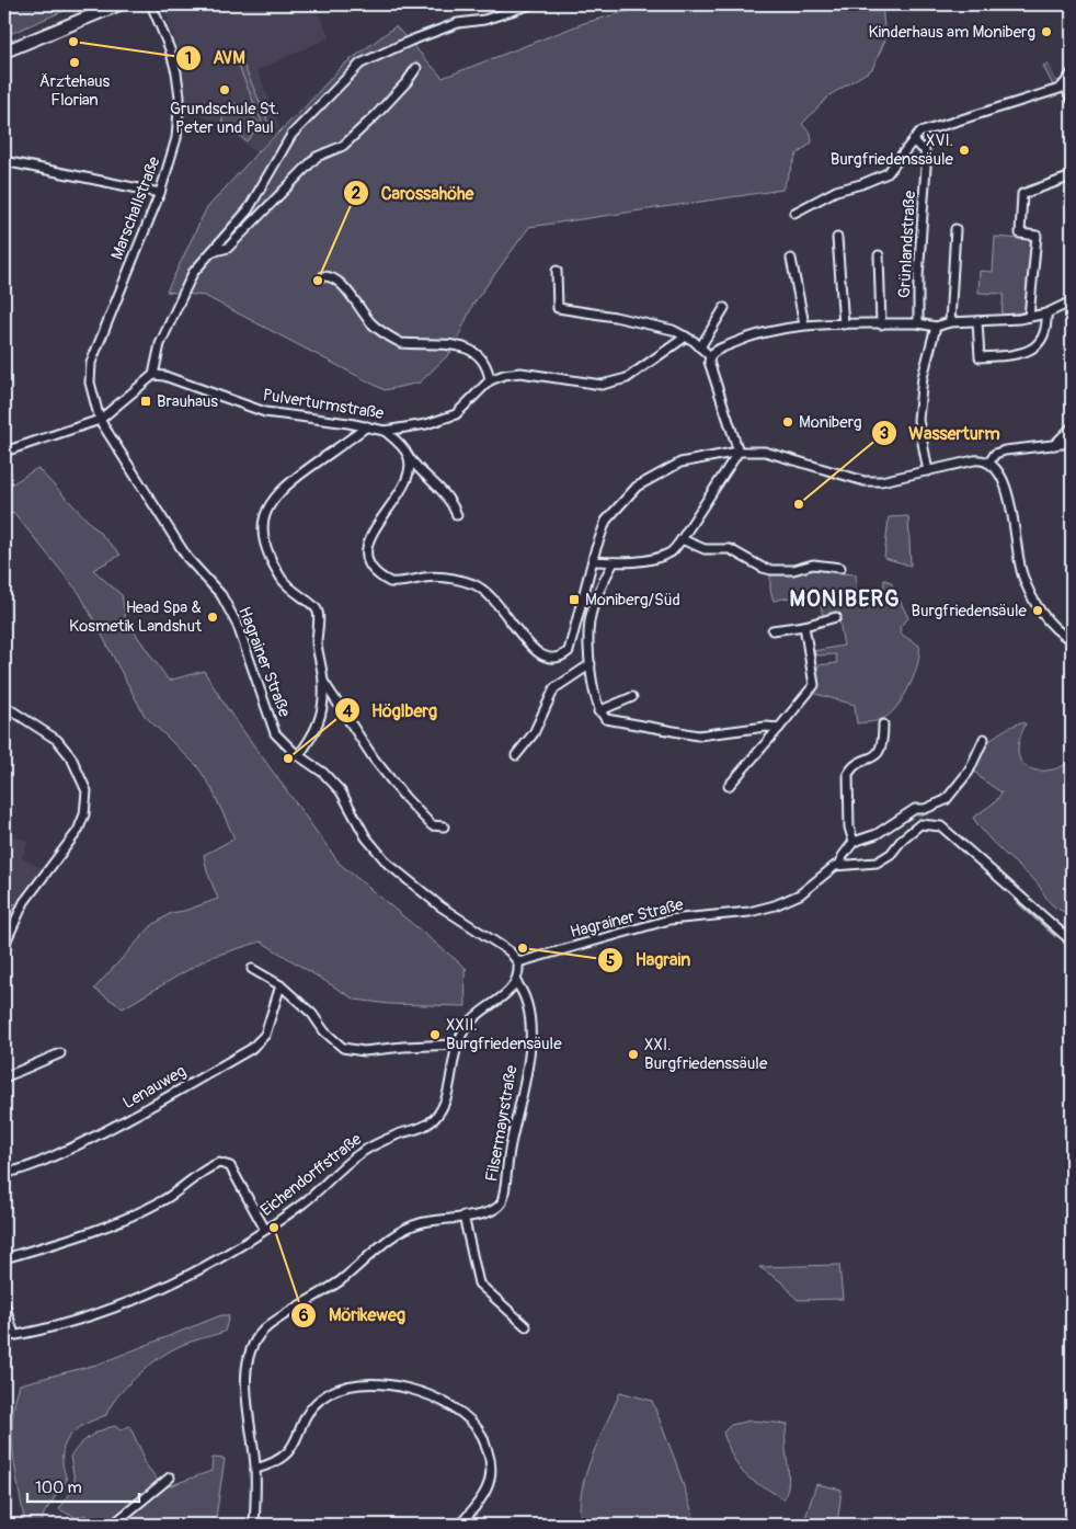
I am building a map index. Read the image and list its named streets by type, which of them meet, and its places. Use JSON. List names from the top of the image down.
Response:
{
  "streets": {
    "street": [
      "Marschallstraße",
      "Grünlandstraße",
      "Pulverturmstraße",
      "Hagrainer Straße",
      "Lenauweg",
      "Filsermayrstraße",
      "Eichendorffstraße"
    ]
  },
  "crossings": [
    ["Marschallstraße", "Hagrainer Straße"],
    ["Filsermayrstraße", "Eichendorffstraße"]
  ],
  "districts": ["MONIBERG"],
  "places": {
    "other": [
      "Kinderhaus am Moniberg",
      "AVM",
      "Ärztehaus Florian",
      "Grundschule St. Peter und Paul",
      "XVI. Burgfriedenssäule",
      "Carossahöhe",
      "Moniberg",
      "Wasserturm",
      "Burgfriedensäule",
      "Head Spa & Kosmetik Landshut",
      "Höglberg",
      "Hagrain",
      "XXII. Burgfriedensäule",
      "XXI. Burgfriedenssäule",
      "Mörikeweg"
    ],
    "transit": ["Brauhaus", "Moniberg/Süd"]
  },
  "scale_bar": "100 m"
}
